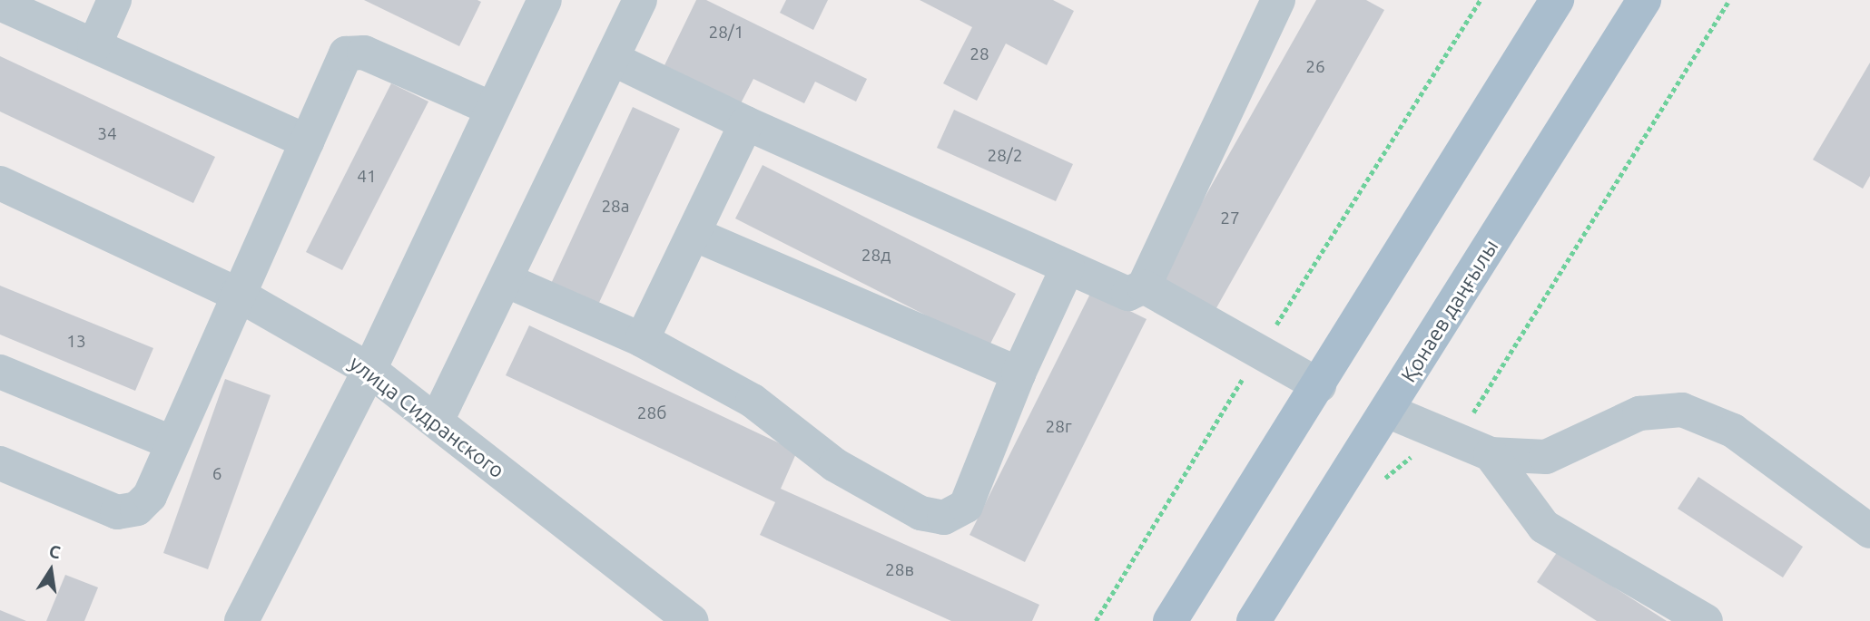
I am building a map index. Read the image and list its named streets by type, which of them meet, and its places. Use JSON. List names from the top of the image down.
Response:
{
  "streets": {
    "main road": ["Қонаев даңғылы"],
    "street": ["улица Сидранского"]
  },
  "house_numbers": [
    "28/1",
    "28",
    "26",
    "34",
    "28/2",
    "41",
    "28а",
    "27",
    "28д",
    "13",
    "28б",
    "28г",
    "6",
    "28в"
  ],
  "north": "top"
}
